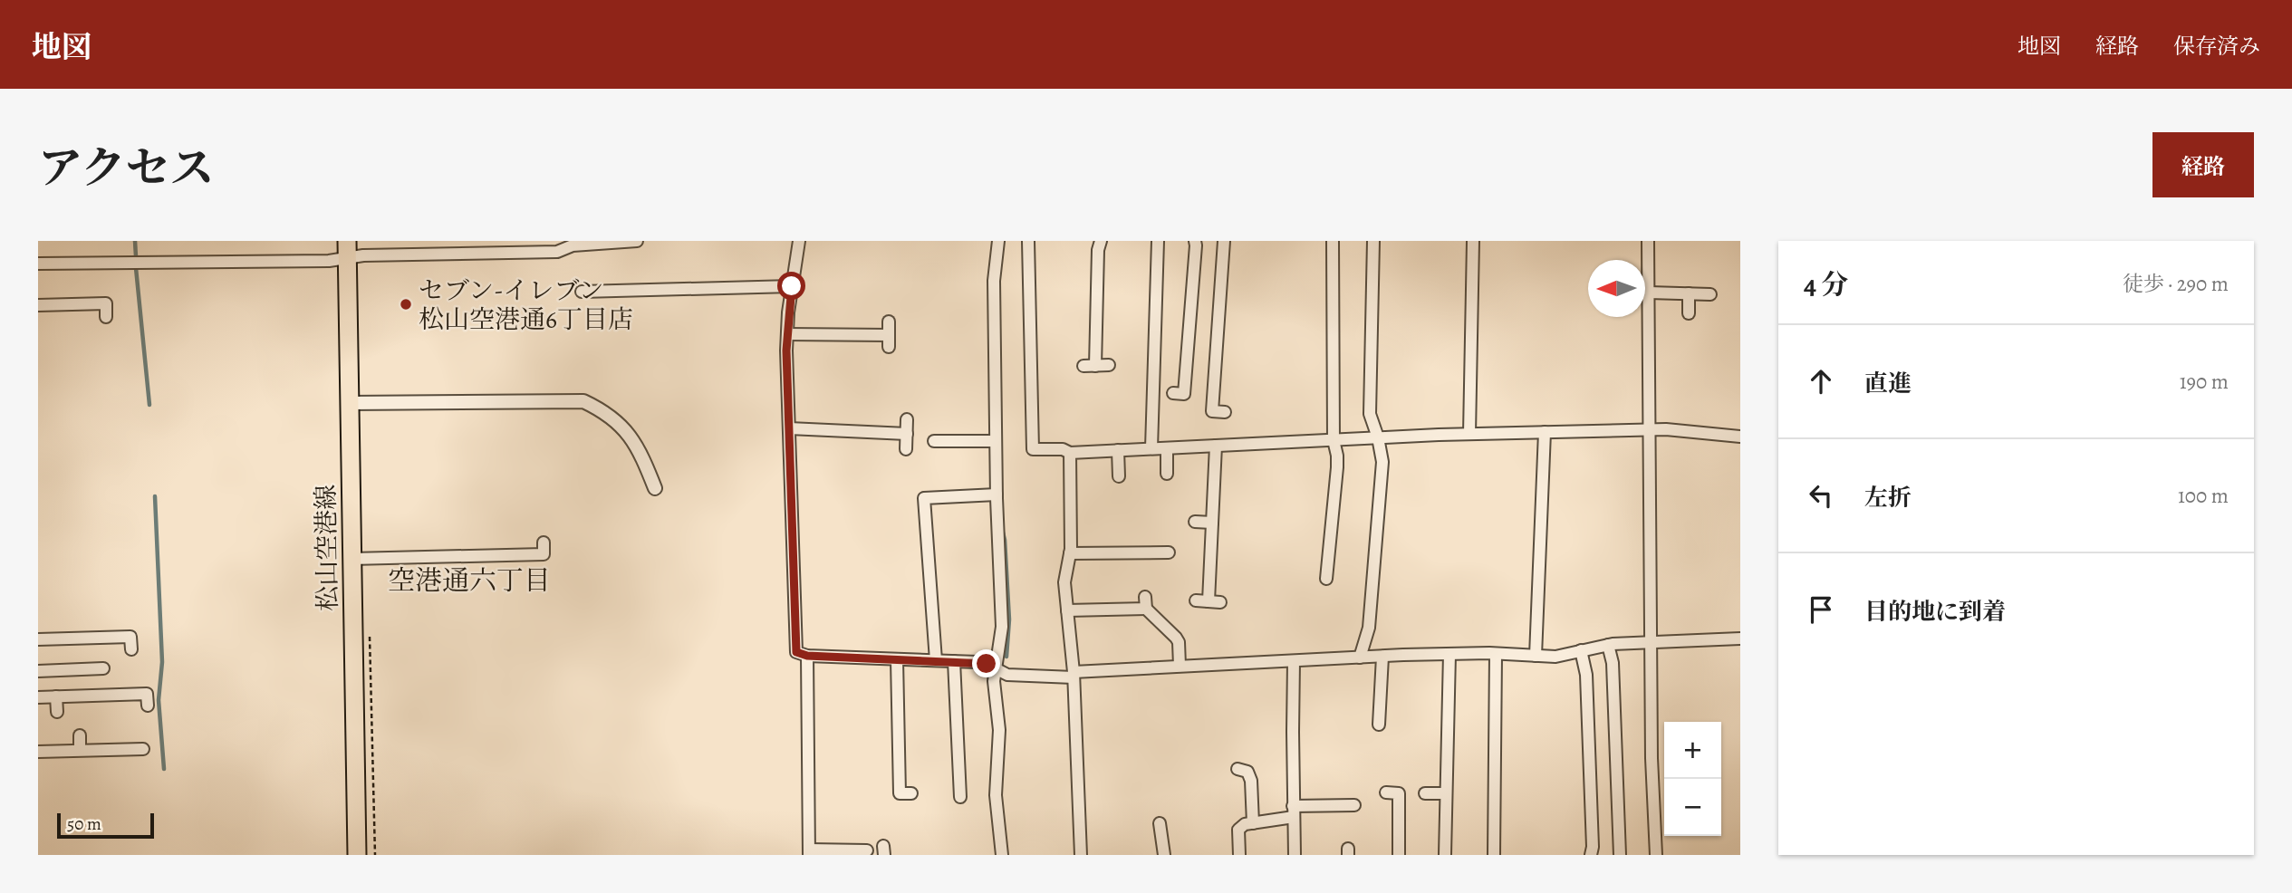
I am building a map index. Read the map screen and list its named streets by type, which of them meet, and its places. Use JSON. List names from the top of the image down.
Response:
{
  "streets": {
    "main road": ["松山空港線"]
  },
  "districts": ["空港通六丁目"],
  "places": ["セブン-イレブン 松山空港通6丁目店"],
  "scale_bar": "50 m",
  "north": "left",
  "page": {
    "header": "地図",
    "nav": ["地図", "経路", "保存済み"],
    "title": "アクセス",
    "buttons": "経路",
    "heading": ["4 分", "徒歩 · 290 m"],
    "list": [
      ["直進", "190 m"],
      ["左折", "100 m"],
      "目的地に到着"
    ],
    "map_buttons": ["+", "−"],
    "scale": "50 m"
  }
}
